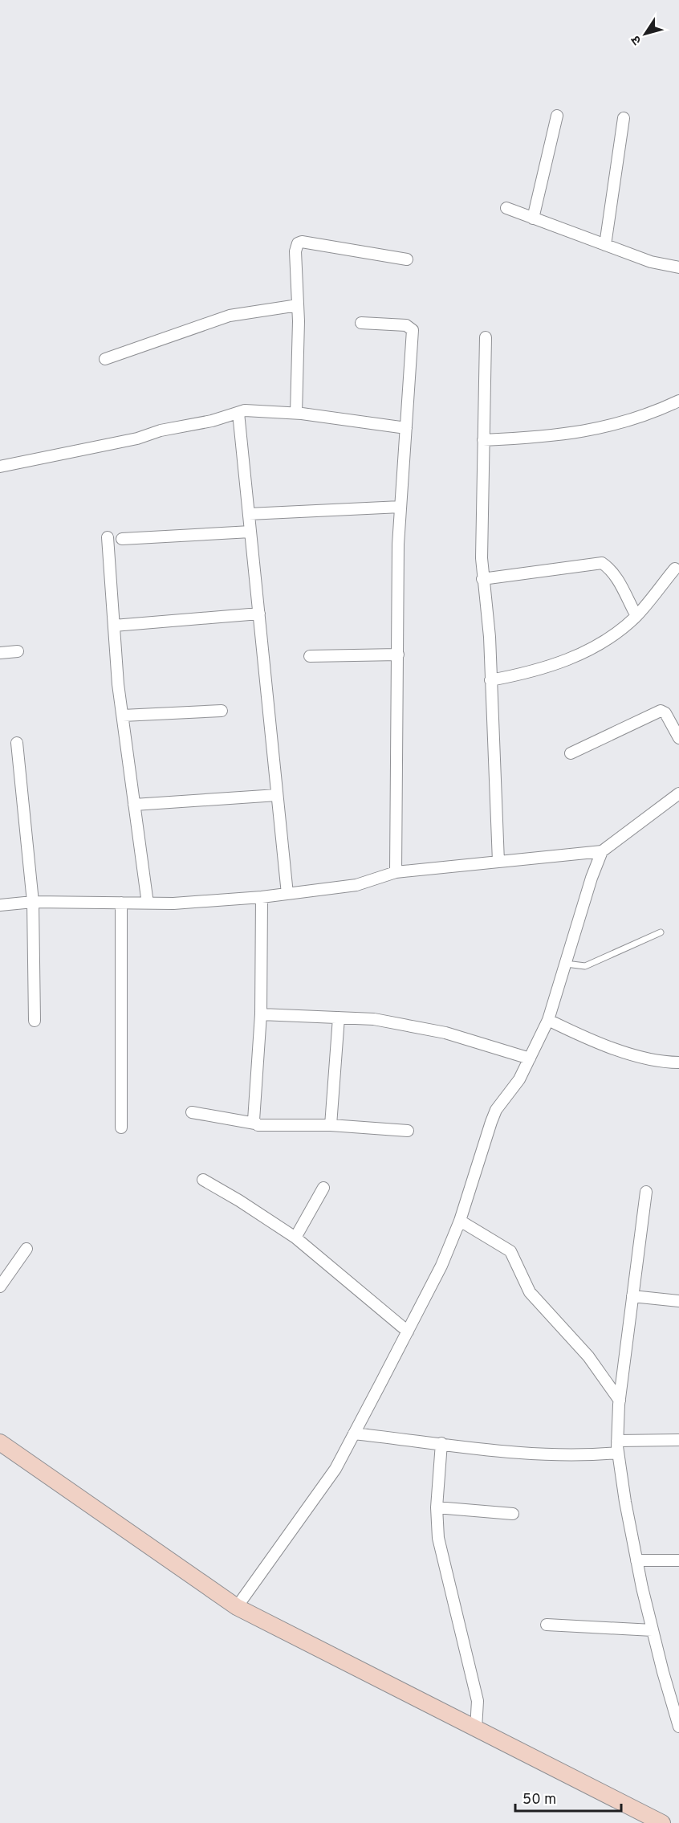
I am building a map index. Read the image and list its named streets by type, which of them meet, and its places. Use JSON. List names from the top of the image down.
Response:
{
  "scale_bar": "50 m",
  "north": "bottom left"
}
